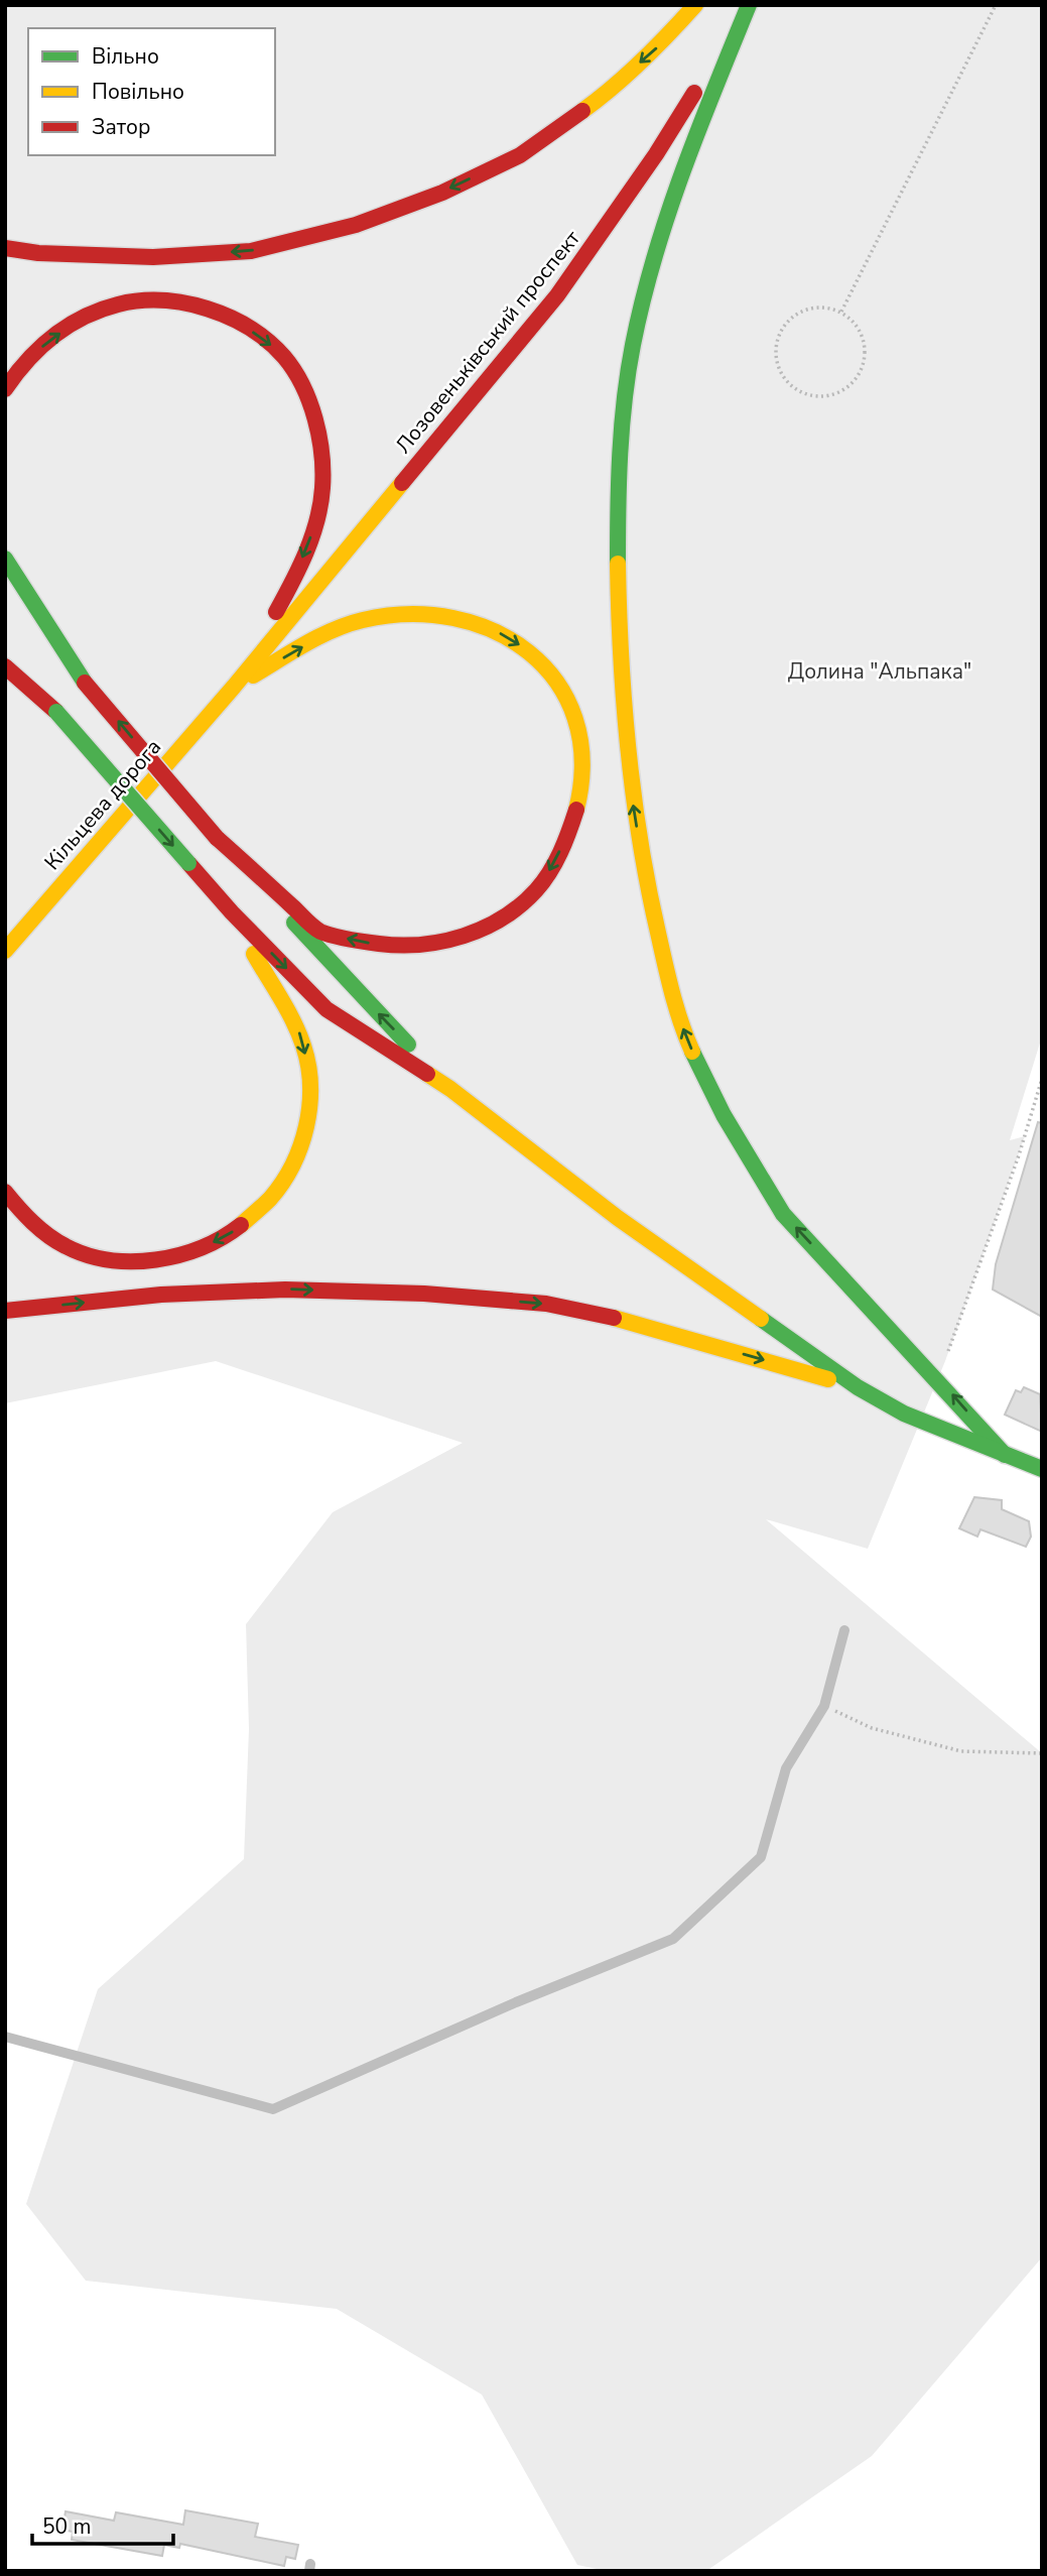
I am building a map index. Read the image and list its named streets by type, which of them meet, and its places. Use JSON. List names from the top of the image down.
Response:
{
  "streets": {
    "main road": ["Лозовеньківський проспект", "Кільцева дорога"]
  },
  "crossings": [
    ["Лозовеньківський проспект", "Кільцева дорога"]
  ],
  "parks": ["Долина \"Альпака\""],
  "legend": ["Вільно", "Повільно", "Затор"],
  "scale_bar": "50 m"
}
